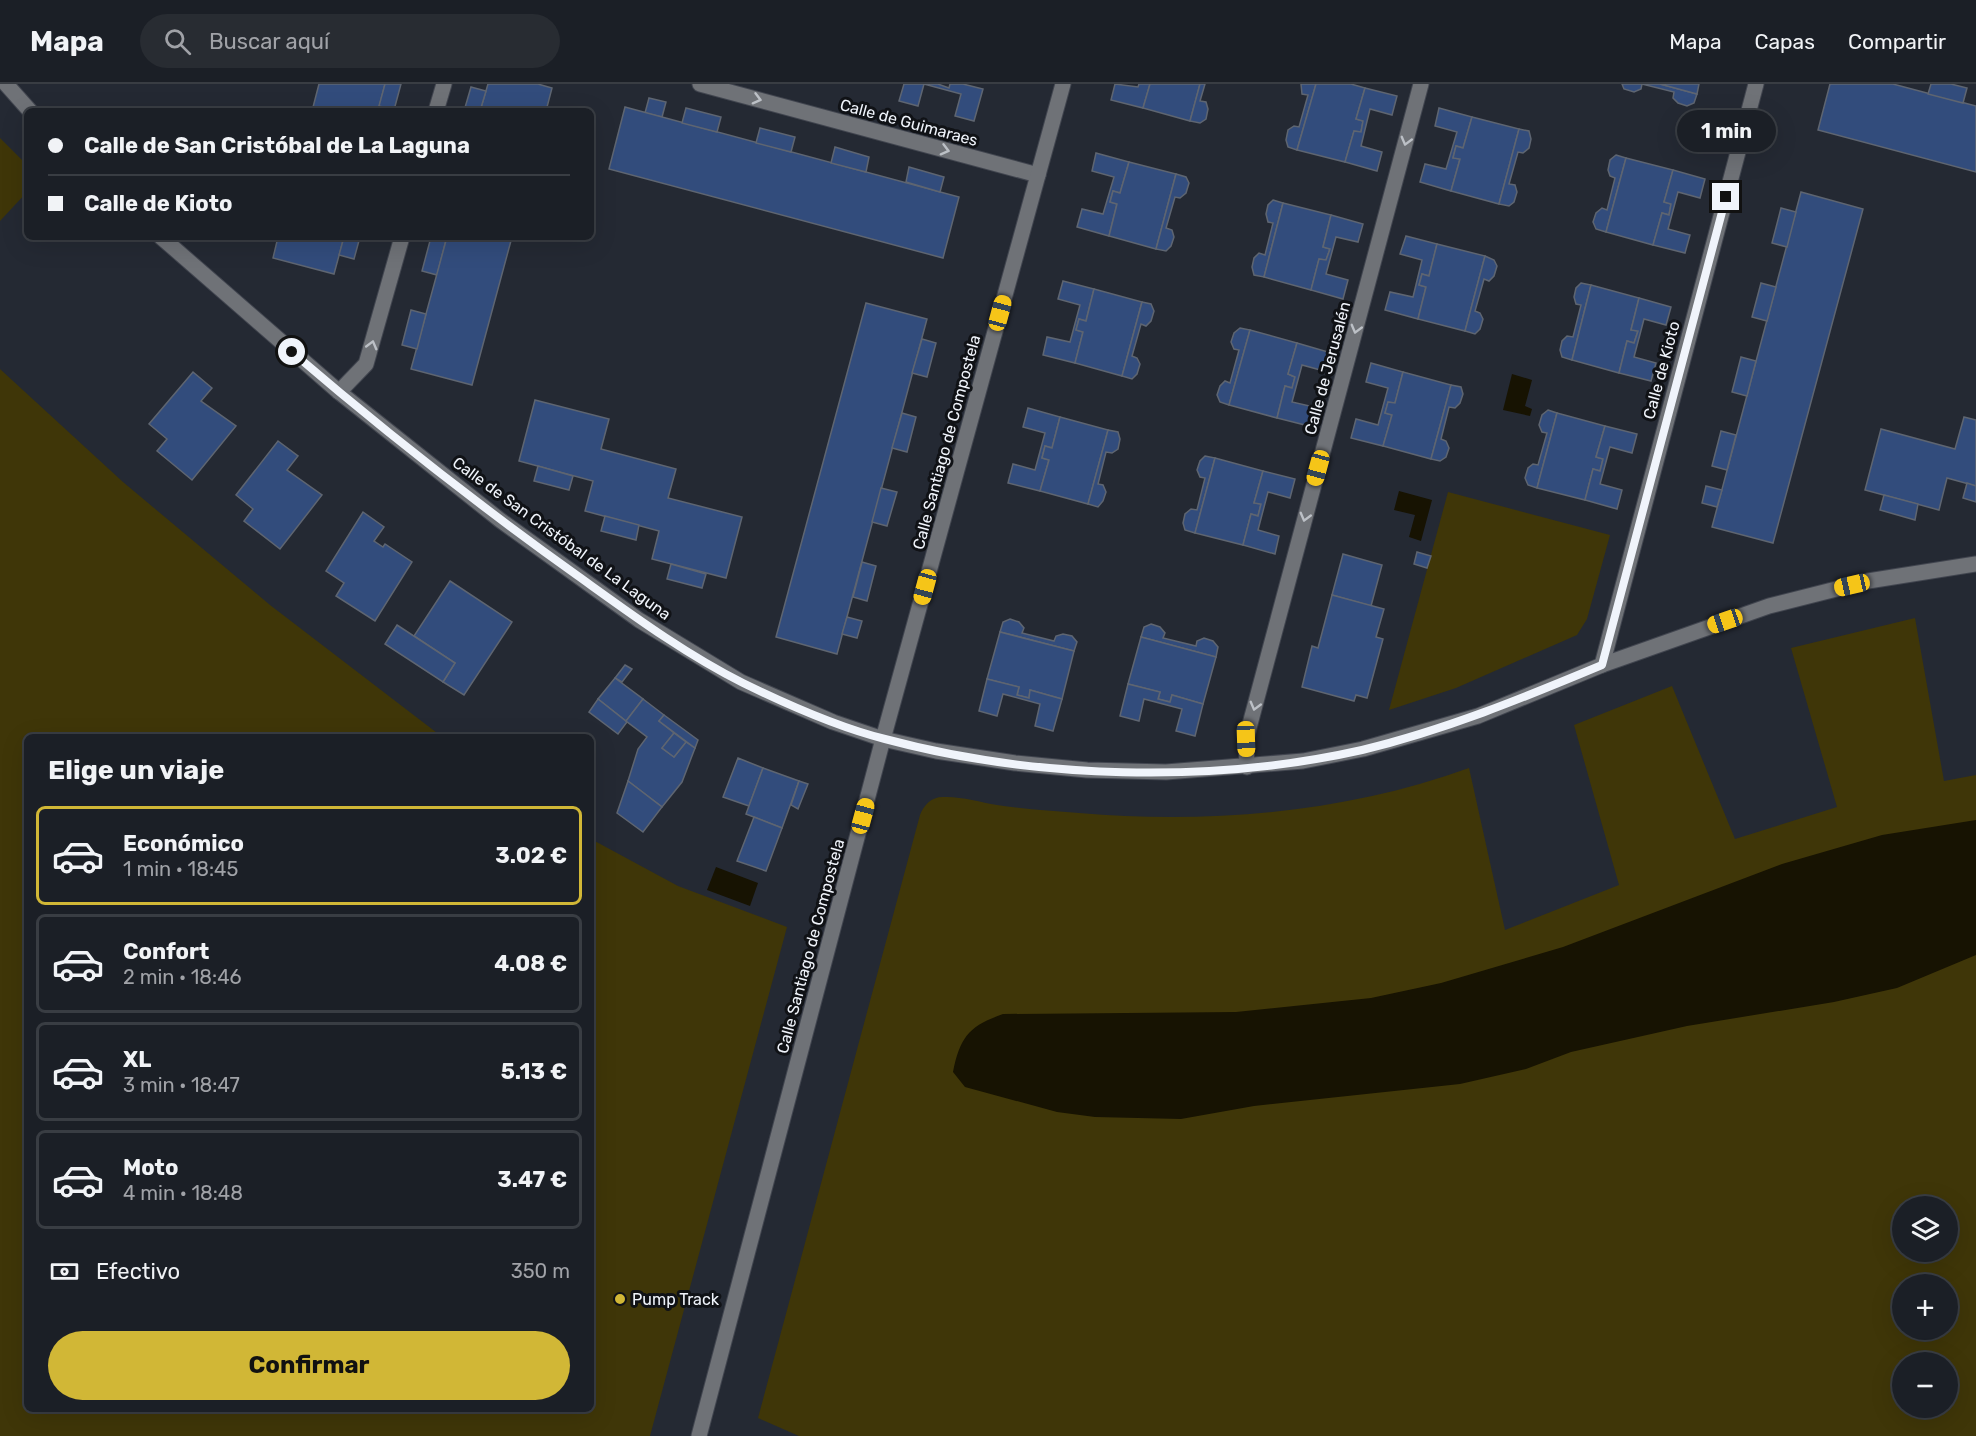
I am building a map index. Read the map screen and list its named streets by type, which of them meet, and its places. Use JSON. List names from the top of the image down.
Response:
{
  "streets": {
    "street": [
      "Calle de Guimaraes",
      "Calle de Jerusalén",
      "Calle de Kioto",
      "Calle Santiago de Compostela",
      "Calle de San Cristóbal de La Laguna"
    ]
  },
  "crossings": [
    ["Calle de Guimaraes", "Calle Santiago de Compostela"],
    ["Calle de Jerusalén", "Calle de San Cristóbal de La Laguna"],
    ["Calle de Kioto", "Calle de San Cristóbal de La Laguna"],
    ["Calle Santiago de Compostela", "Calle de San Cristóbal de La Laguna"]
  ],
  "one_way": ["Calle de Guimaraes", "Calle de Jerusalén"],
  "places": ["Pump Track"],
  "page": {
    "header": "Mapa",
    "search": "Buscar aquí",
    "nav": ["Mapa", "Capas", "Compartir"],
    "banner": ["Calle de San Cristóbal de La Laguna", "Calle de Kioto"],
    "bubble": "1 min",
    "heading": "Elige un viaje",
    "list": [
      {
        "name": "Económico",
        "note": "1 min · 18:45",
        "value": "3.02 €"
      },
      {
        "name": "Confort",
        "note": "2 min · 18:46",
        "value": "4.08 €"
      },
      {
        "name": "XL",
        "note": "3 min · 18:47",
        "value": "5.13 €"
      },
      {
        "name": "Moto",
        "note": "4 min · 18:48",
        "value": "3.47 €"
      }
    ],
    "map_buttons": ["+", "−"],
    "pay": ["Efectivo", "350 m"],
    "buttons": "Confirmar"
  }
}
